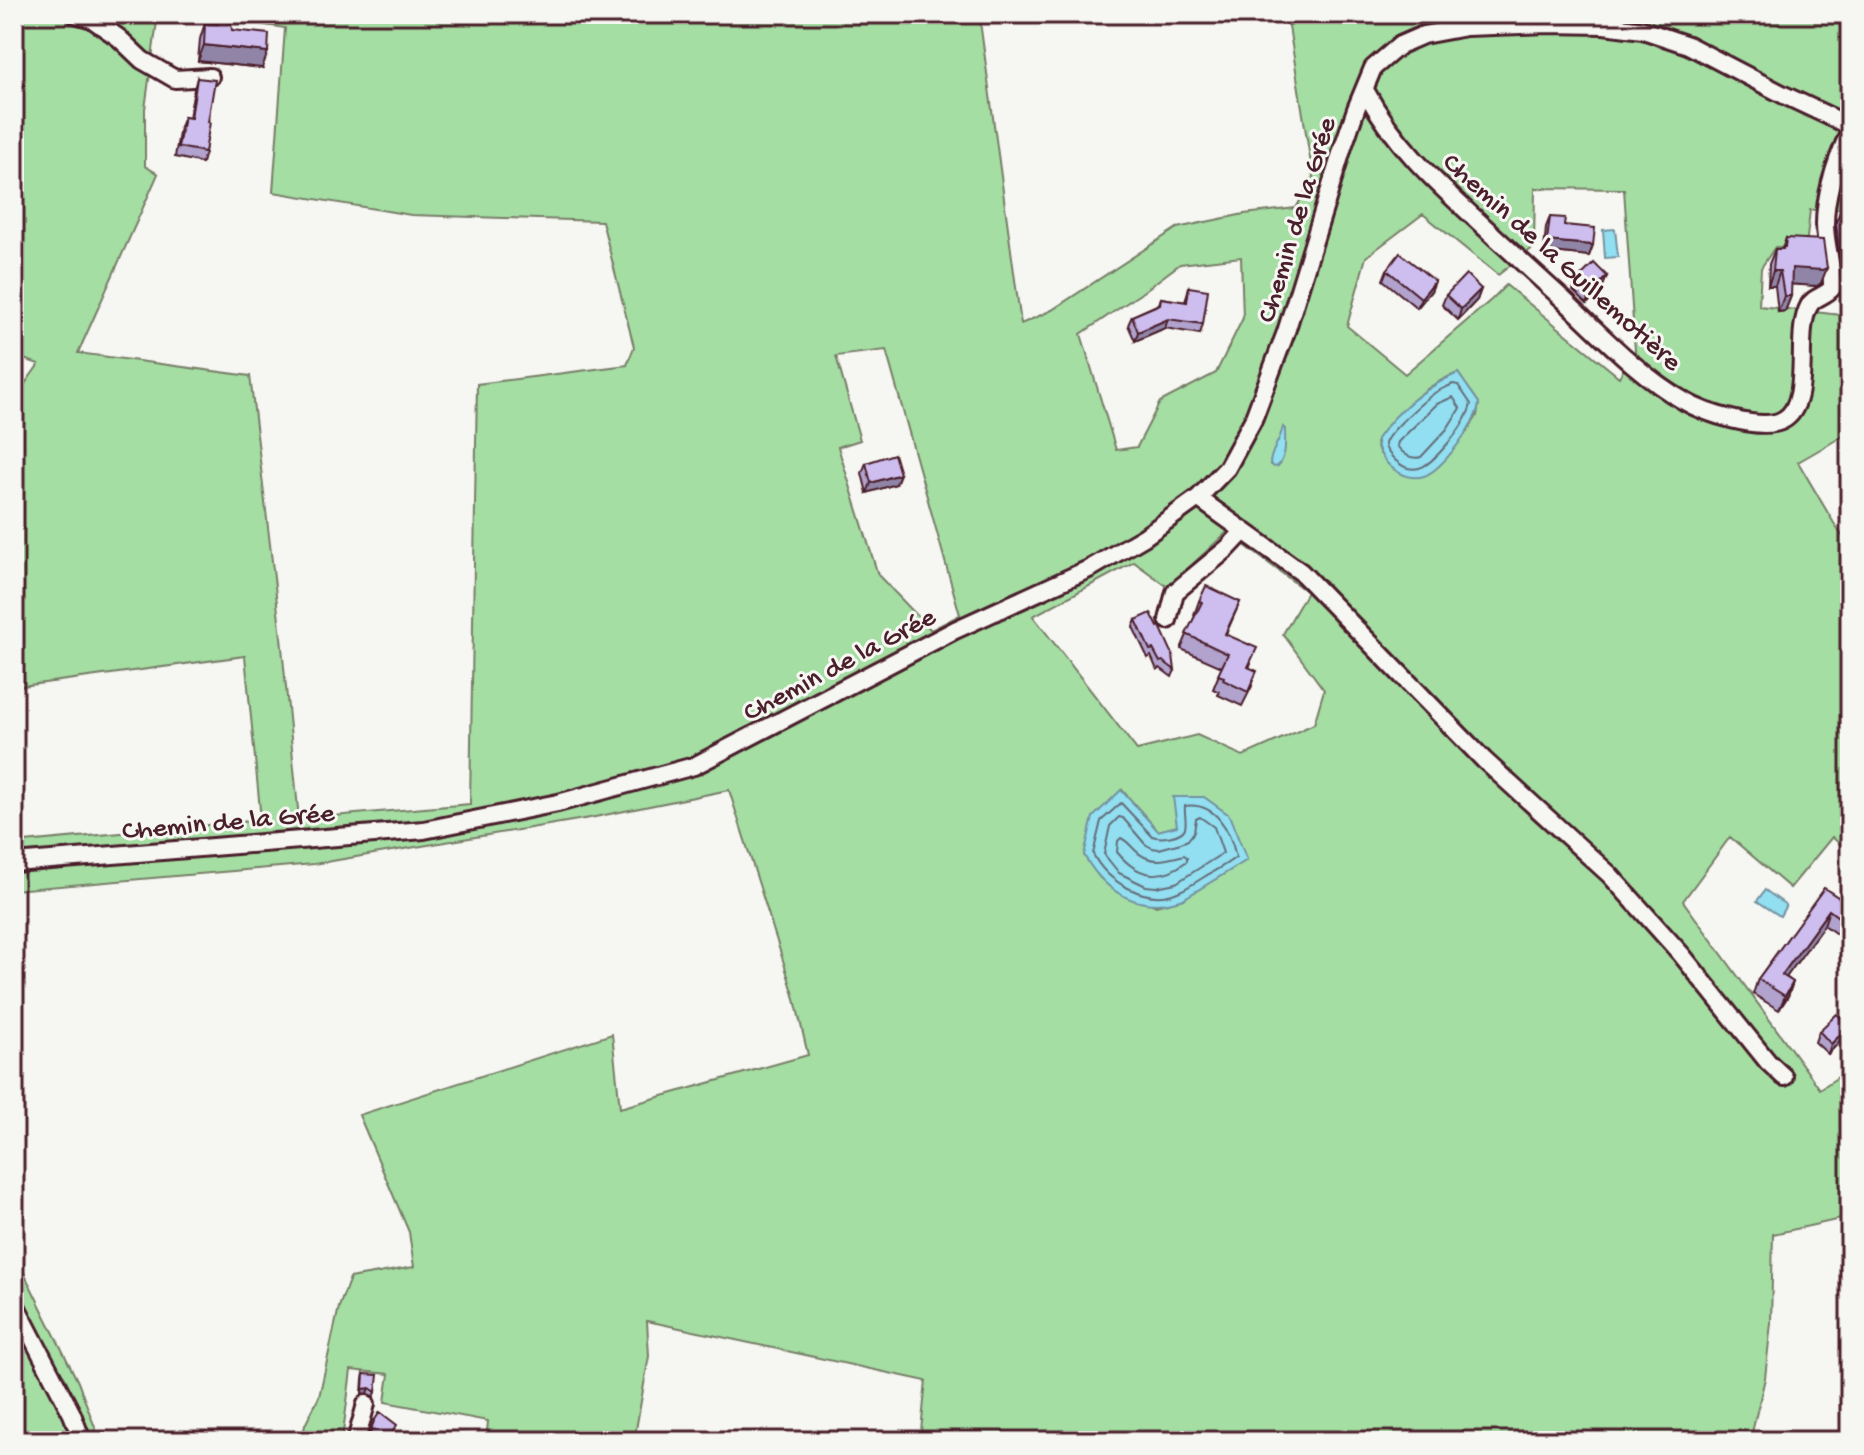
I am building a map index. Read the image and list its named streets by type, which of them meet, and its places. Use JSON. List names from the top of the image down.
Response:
{
  "streets": {
    "street": ["Chemin de la Grée", "Chemin de la Guillemotière"]
  },
  "crossings": [
    ["Chemin de la Grée", "Chemin de la Guillemotière"]
  ]
}
